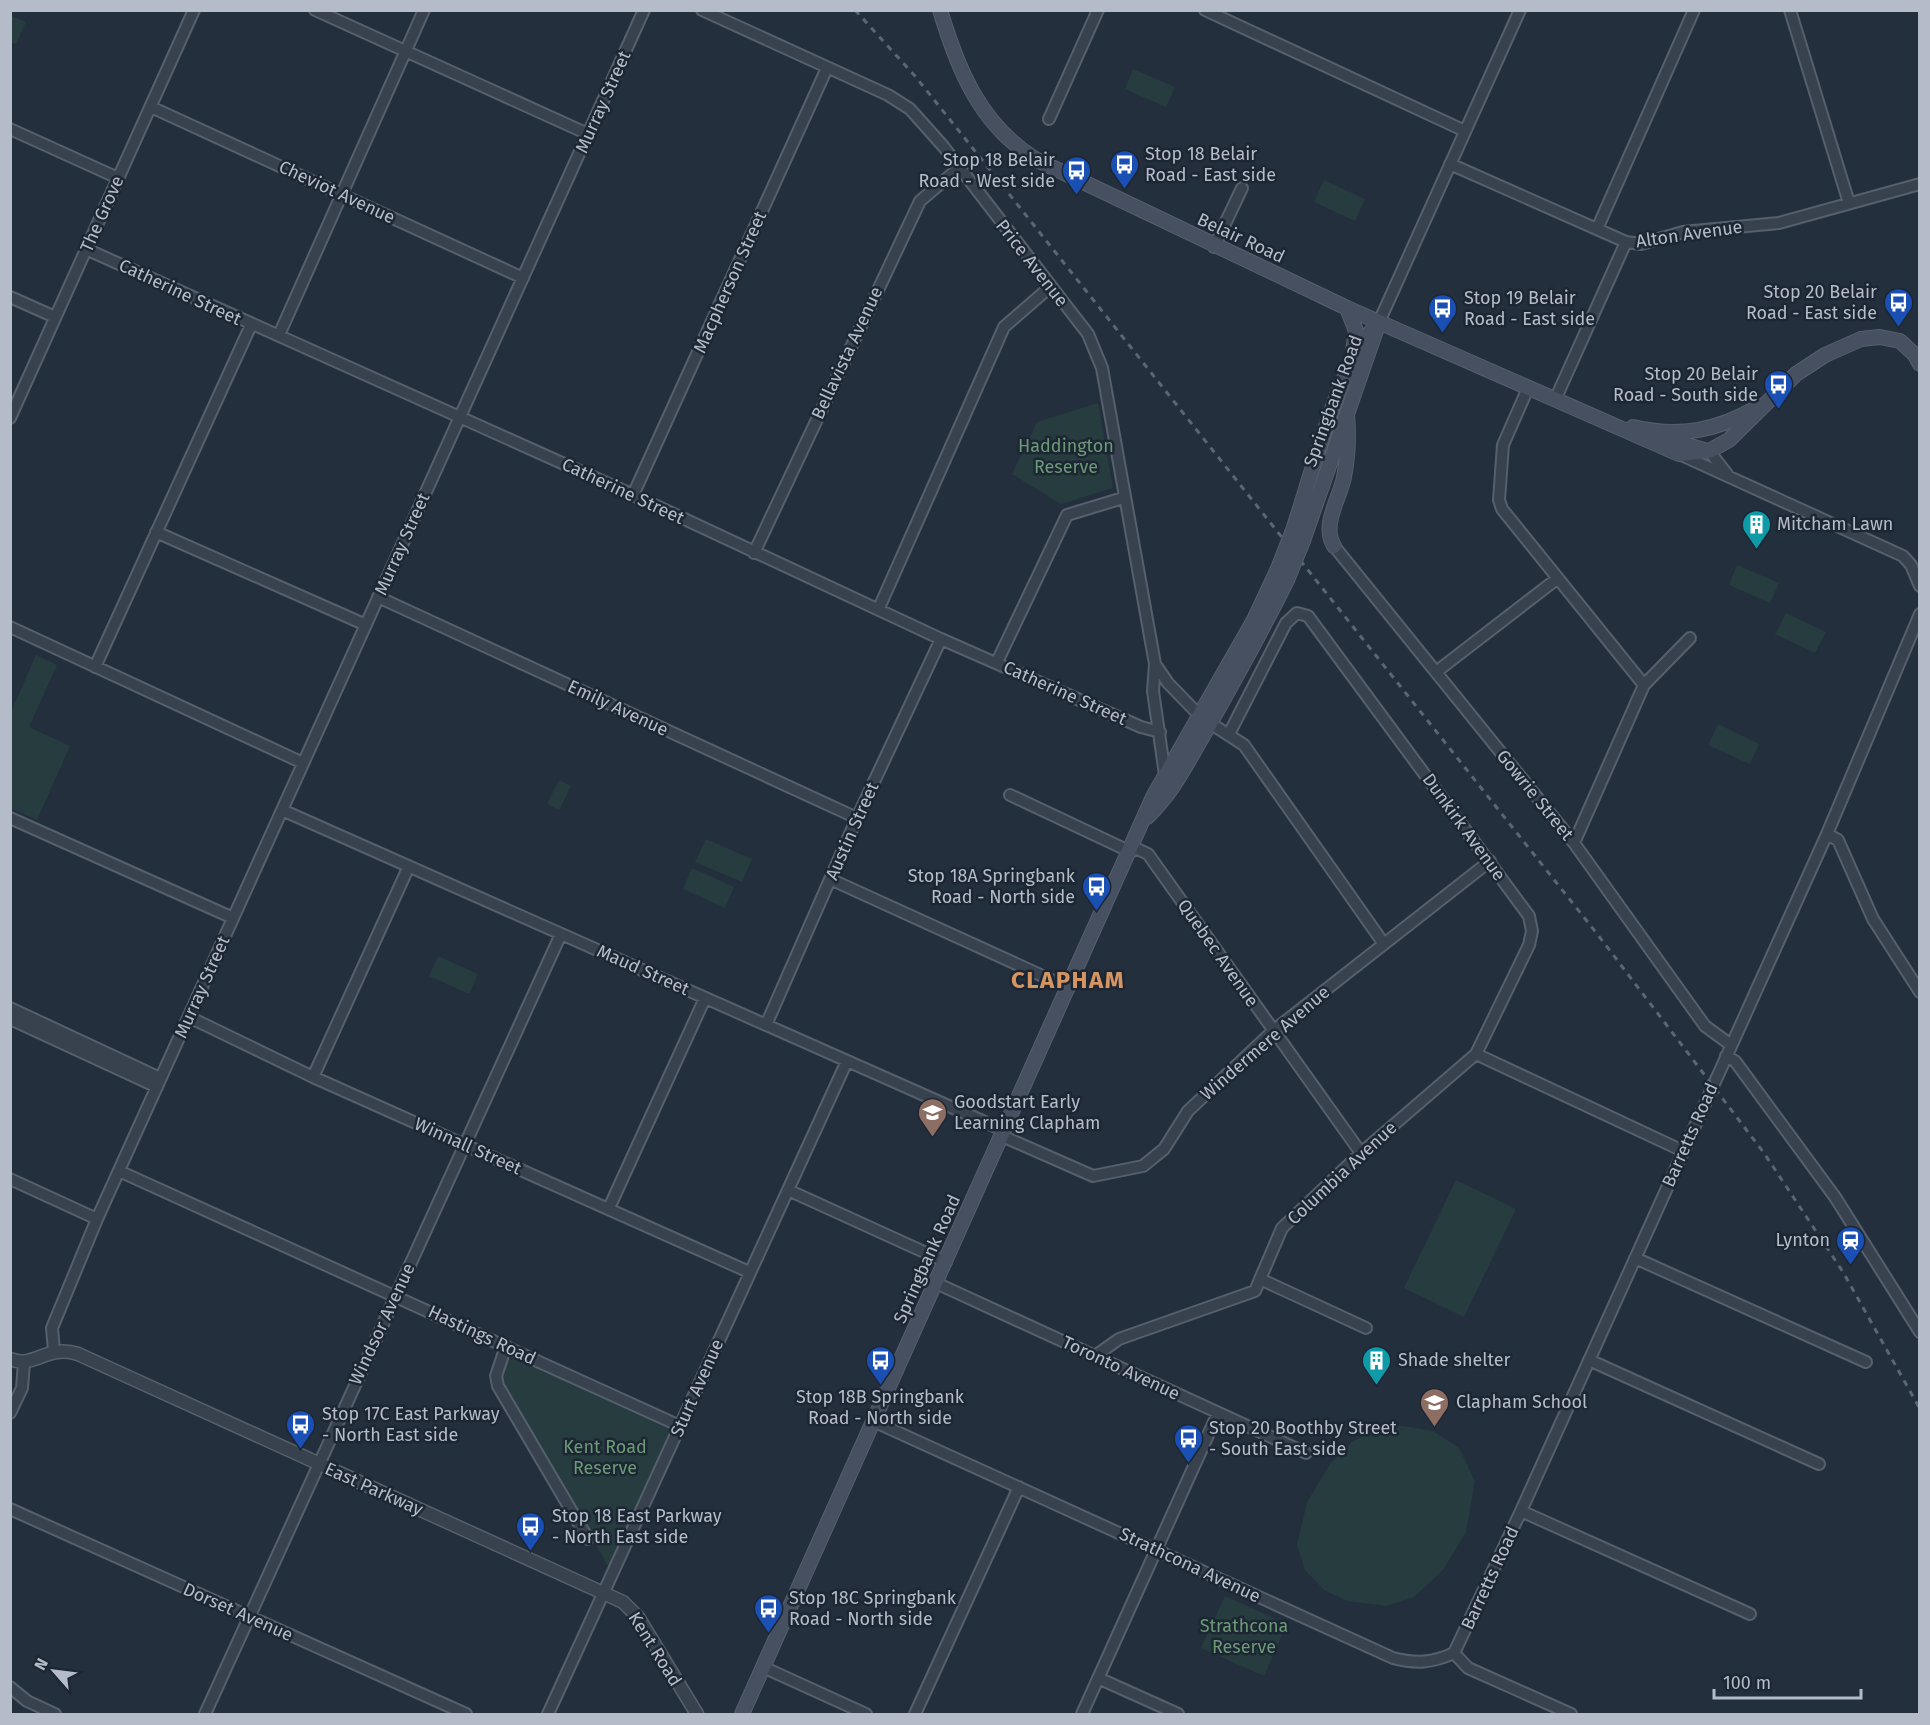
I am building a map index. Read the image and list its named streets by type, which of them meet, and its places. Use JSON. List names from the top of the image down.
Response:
{
  "streets": {
    "main road": ["Belair Road", "Springbank Road"],
    "street": [
      "Murray Street",
      "Cheviot Avenue",
      "The Grove",
      "Alton Avenue",
      "Price Avenue",
      "Macpherson Street",
      "Catherine Street",
      "Bellavista Avenue",
      "Emily Avenue",
      "Gowrie Street",
      "Dunkirk Avenue",
      "Austin Street",
      "Quebec Avenue",
      "Maud Street",
      "Windermere Avenue",
      "Barretts Road",
      "Winnall Street",
      "Columbia Avenue",
      "Windsor Avenue",
      "Hastings Road",
      "Toronto Avenue",
      "Sturt Avenue",
      "East Parkway",
      "Strathcona Avenue",
      "Dorset Avenue",
      "Kent Road"
    ]
  },
  "crossings": [
    ["Murray Street", "Cheviot Avenue"],
    ["Murray Street", "Catherine Street"],
    ["Murray Street", "Emily Avenue"],
    ["Murray Street", "Maud Street"],
    ["Murray Street", "Winnall Street"],
    ["Murray Street", "Hastings Road"],
    ["Murray Street", "East Parkway"],
    ["Cheviot Avenue", "The Grove"],
    ["The Grove", "Catherine Street"],
    ["Alton Avenue", "Belair Road"],
    ["Belair Road", "Springbank Road"],
    ["Price Avenue", "Macpherson Street"],
    ["Price Avenue", "Catherine Street"],
    ["Price Avenue", "Bellavista Avenue"],
    ["Price Avenue", "Springbank Road"],
    ["Price Avenue", "Dunkirk Avenue"],
    ["Price Avenue", "Windermere Avenue"],
    ["Macpherson Street", "Catherine Street"],
    ["Catherine Street", "Bellavista Avenue"],
    ["Catherine Street", "Austin Street"],
    ["Springbank Road", "Quebec Avenue"],
    ["Springbank Road", "Maud Street"],
    ["Springbank Road", "Windermere Avenue"],
    ["Springbank Road", "Toronto Avenue"],
    ["Springbank Road", "Strathcona Avenue"],
    ["Emily Avenue", "Austin Street"],
    ["Gowrie Street", "Barretts Road"],
    ["Dunkirk Avenue", "Windermere Avenue"],
    ["Dunkirk Avenue", "Columbia Avenue"],
    ["Austin Street", "Maud Street"],
    ["Quebec Avenue", "Windermere Avenue"],
    ["Quebec Avenue", "Columbia Avenue"],
    ["Maud Street", "Windermere Avenue"],
    ["Maud Street", "Windsor Avenue"],
    ["Maud Street", "Sturt Avenue"],
    ["Barretts Road", "Strathcona Avenue"],
    ["Winnall Street", "Windsor Avenue"],
    ["Winnall Street", "Sturt Avenue"],
    ["Columbia Avenue", "Toronto Avenue"],
    ["Windsor Avenue", "Hastings Road"],
    ["Windsor Avenue", "East Parkway"],
    ["Windsor Avenue", "Dorset Avenue"],
    ["Hastings Road", "Sturt Avenue"],
    ["Sturt Avenue", "East Parkway"],
    ["Sturt Avenue", "Kent Road"],
    ["East Parkway", "Kent Road"]
  ],
  "districts": ["CLAPHAM"],
  "parks": ["Haddington Reserve", "Kent Road Reserve", "Strathcona Reserve"],
  "places": {
    "bus stop": [
      "Stop 18 Belair Road - East side",
      "Stop 18 Belair Road - West side",
      "Stop 20 Belair Road - East side",
      "Stop 19 Belair Road - East side",
      "Stop 20 Belair Road - South side",
      "Stop 18A Springbank Road - North side",
      "Stop 18B Springbank Road - North side",
      "Stop 17C East Parkway - North East side",
      "Stop 20 Boothby Street - South East side",
      "Stop 18 East Parkway - North East side",
      "Stop 18C Springbank Road - North side"
    ],
    "building": ["Mitcham Lawn", "Shade shelter"],
    "school or university": ["Goodstart Early Learning Clapham", "Clapham School"],
    "station": ["Lynton"]
  },
  "scale_bar": "100 m",
  "north": "top left"
}
